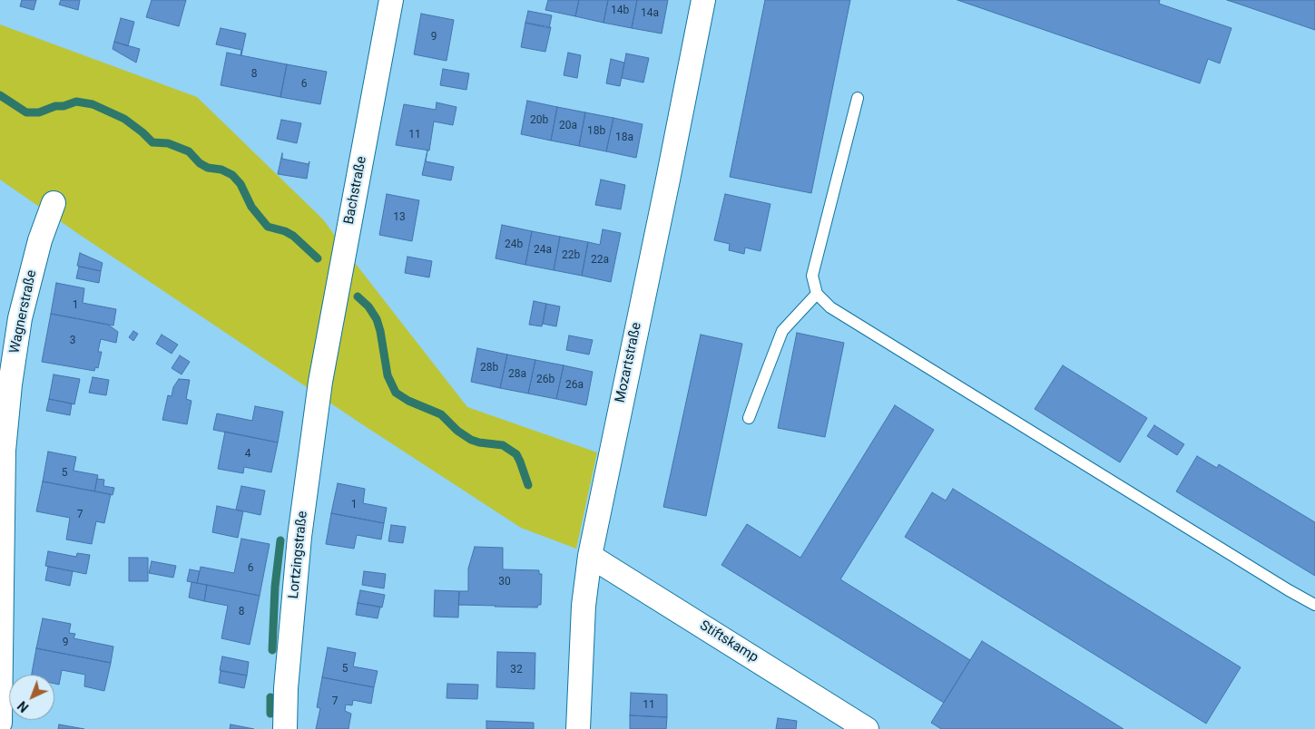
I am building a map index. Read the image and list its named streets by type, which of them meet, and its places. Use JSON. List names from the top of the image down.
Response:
{
  "streets": {
    "street": [
      "Bachstraße",
      "Wagnerstraße",
      "Mozartstraße",
      "Lortzingstraße",
      "Stiftskamp"
    ]
  },
  "crossings": [
    ["Bachstraße", "Lortzingstraße"],
    ["Mozartstraße", "Stiftskamp"]
  ],
  "house_numbers": [
    "14b",
    "14a",
    "9",
    "8",
    "6",
    "20b",
    "20a",
    "18b",
    "11",
    "18a",
    "13",
    "24b",
    "24a",
    "22b",
    "22a",
    "1",
    "3",
    "28b",
    "28a",
    "26b",
    "26a",
    "4",
    "5",
    "1",
    "7",
    "6",
    "30",
    "8",
    "9",
    "5",
    "32",
    "7",
    "11"
  ],
  "north": "bottom left"
}
